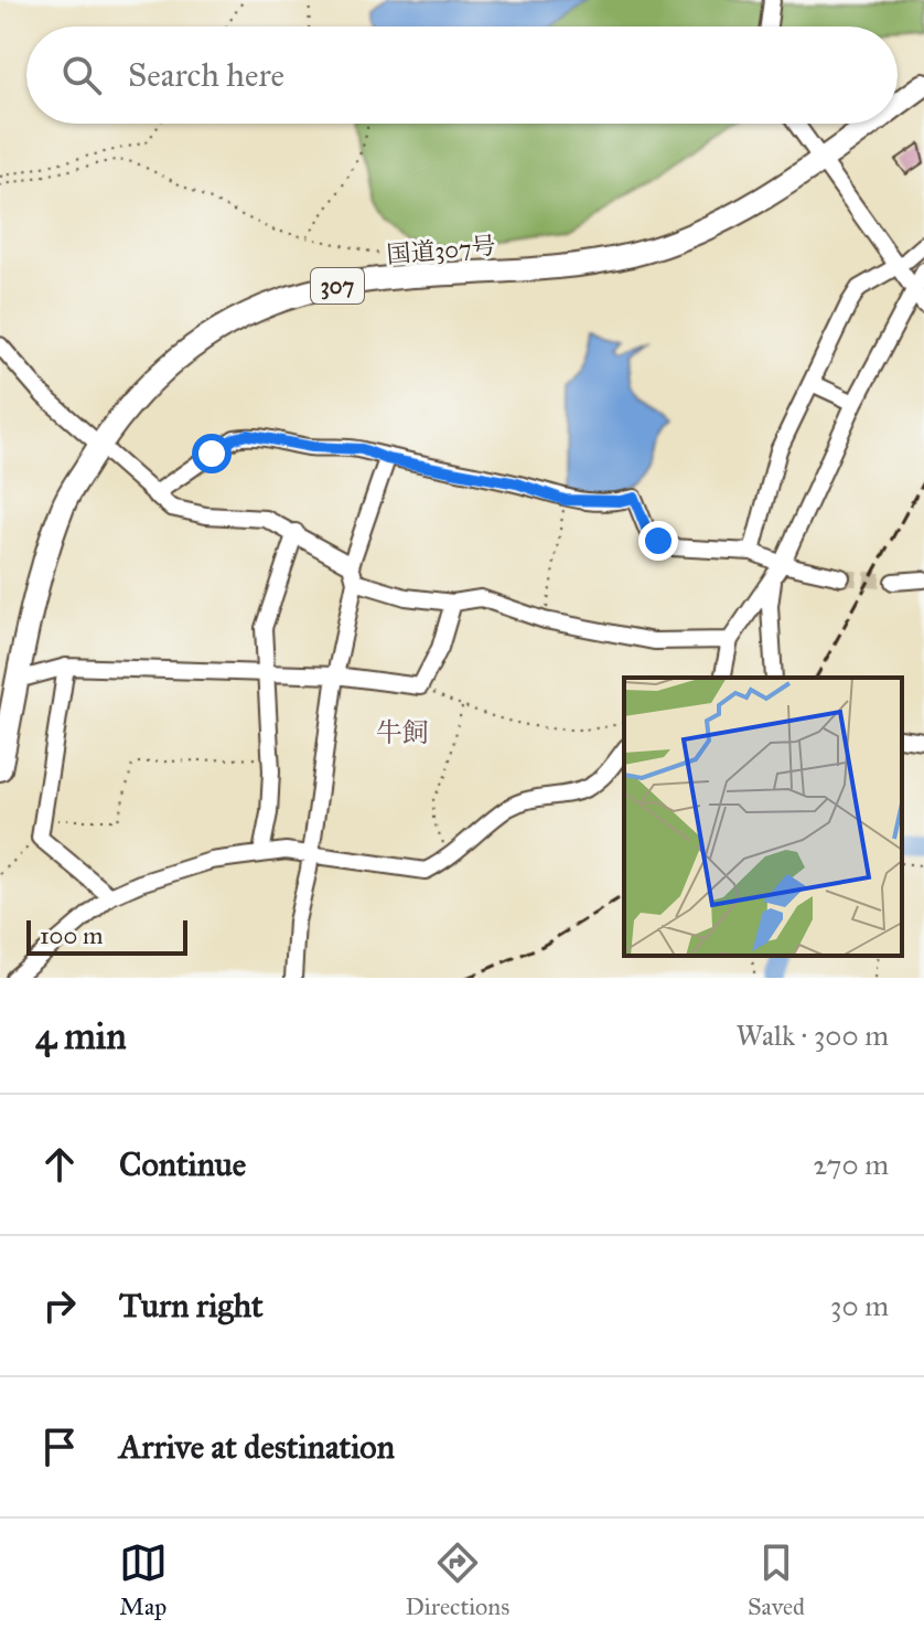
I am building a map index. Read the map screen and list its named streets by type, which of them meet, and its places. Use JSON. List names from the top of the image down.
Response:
{
  "streets": {
    "highway": ["国道307号", "307"]
  },
  "districts": ["牛飼"],
  "scale_bar": "100 m",
  "page": {
    "search": "Search here",
    "scale": "100 m",
    "heading": ["4 min", "Walk · 300 m"],
    "list": [
      ["Continue", "270 m"],
      ["Turn right", "30 m"],
      "Arrive at destination"
    ],
    "nav": ["Map", "Directions", "Saved"]
  }
}
